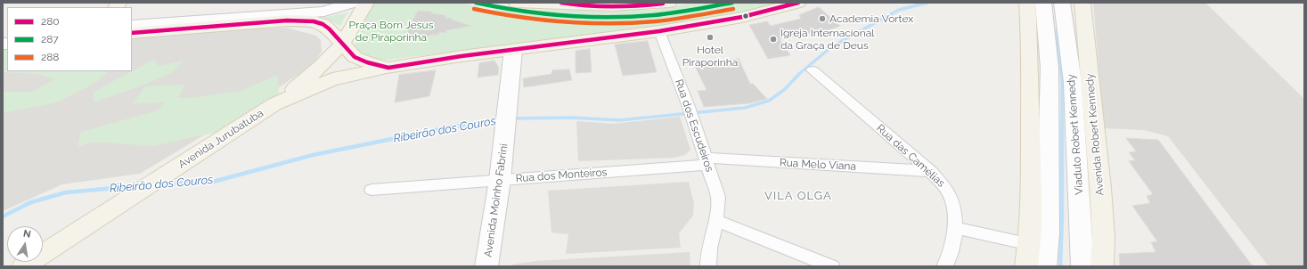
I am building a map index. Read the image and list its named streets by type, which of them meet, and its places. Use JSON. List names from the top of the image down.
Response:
{
  "streets": {
    "main road": [
      "Viaduto Robert Kennedy",
      "Avenida Robert Kennedy",
      "Avenida Jurubatuba",
      "Avenida Moinho Fabrini"
    ],
    "street": [
      "Rua dos Escudeiros",
      "Rua das Camélias",
      "Rua Melo Viana",
      "Rua dos Monteiros"
    ]
  },
  "crossings": [
    ["Rua dos Escudeiros", "Rua Melo Viana"],
    ["Rua dos Escudeiros", "Rua dos Monteiros"],
    ["Avenida Jurubatuba", "Avenida Moinho Fabrini"],
    ["Rua das Camélias", "Rua Melo Viana"],
    ["Rua Melo Viana", "Rua dos Monteiros"],
    ["Rua dos Monteiros", "Avenida Moinho Fabrini"]
  ],
  "districts": ["VILA OLGA"],
  "water": ["Ribeirão dos Couros"],
  "parks": ["Praça Bom Jesus de Piraporinha"],
  "places": ["Academia Vortex", "Hotel Piraporinha", "Igreja Internacional da Graça de Deus"],
  "lines": ["transit line 280", "transit line 287", "transit line 288"],
  "legend": ["280", "287", "288"],
  "north": "top"
}
